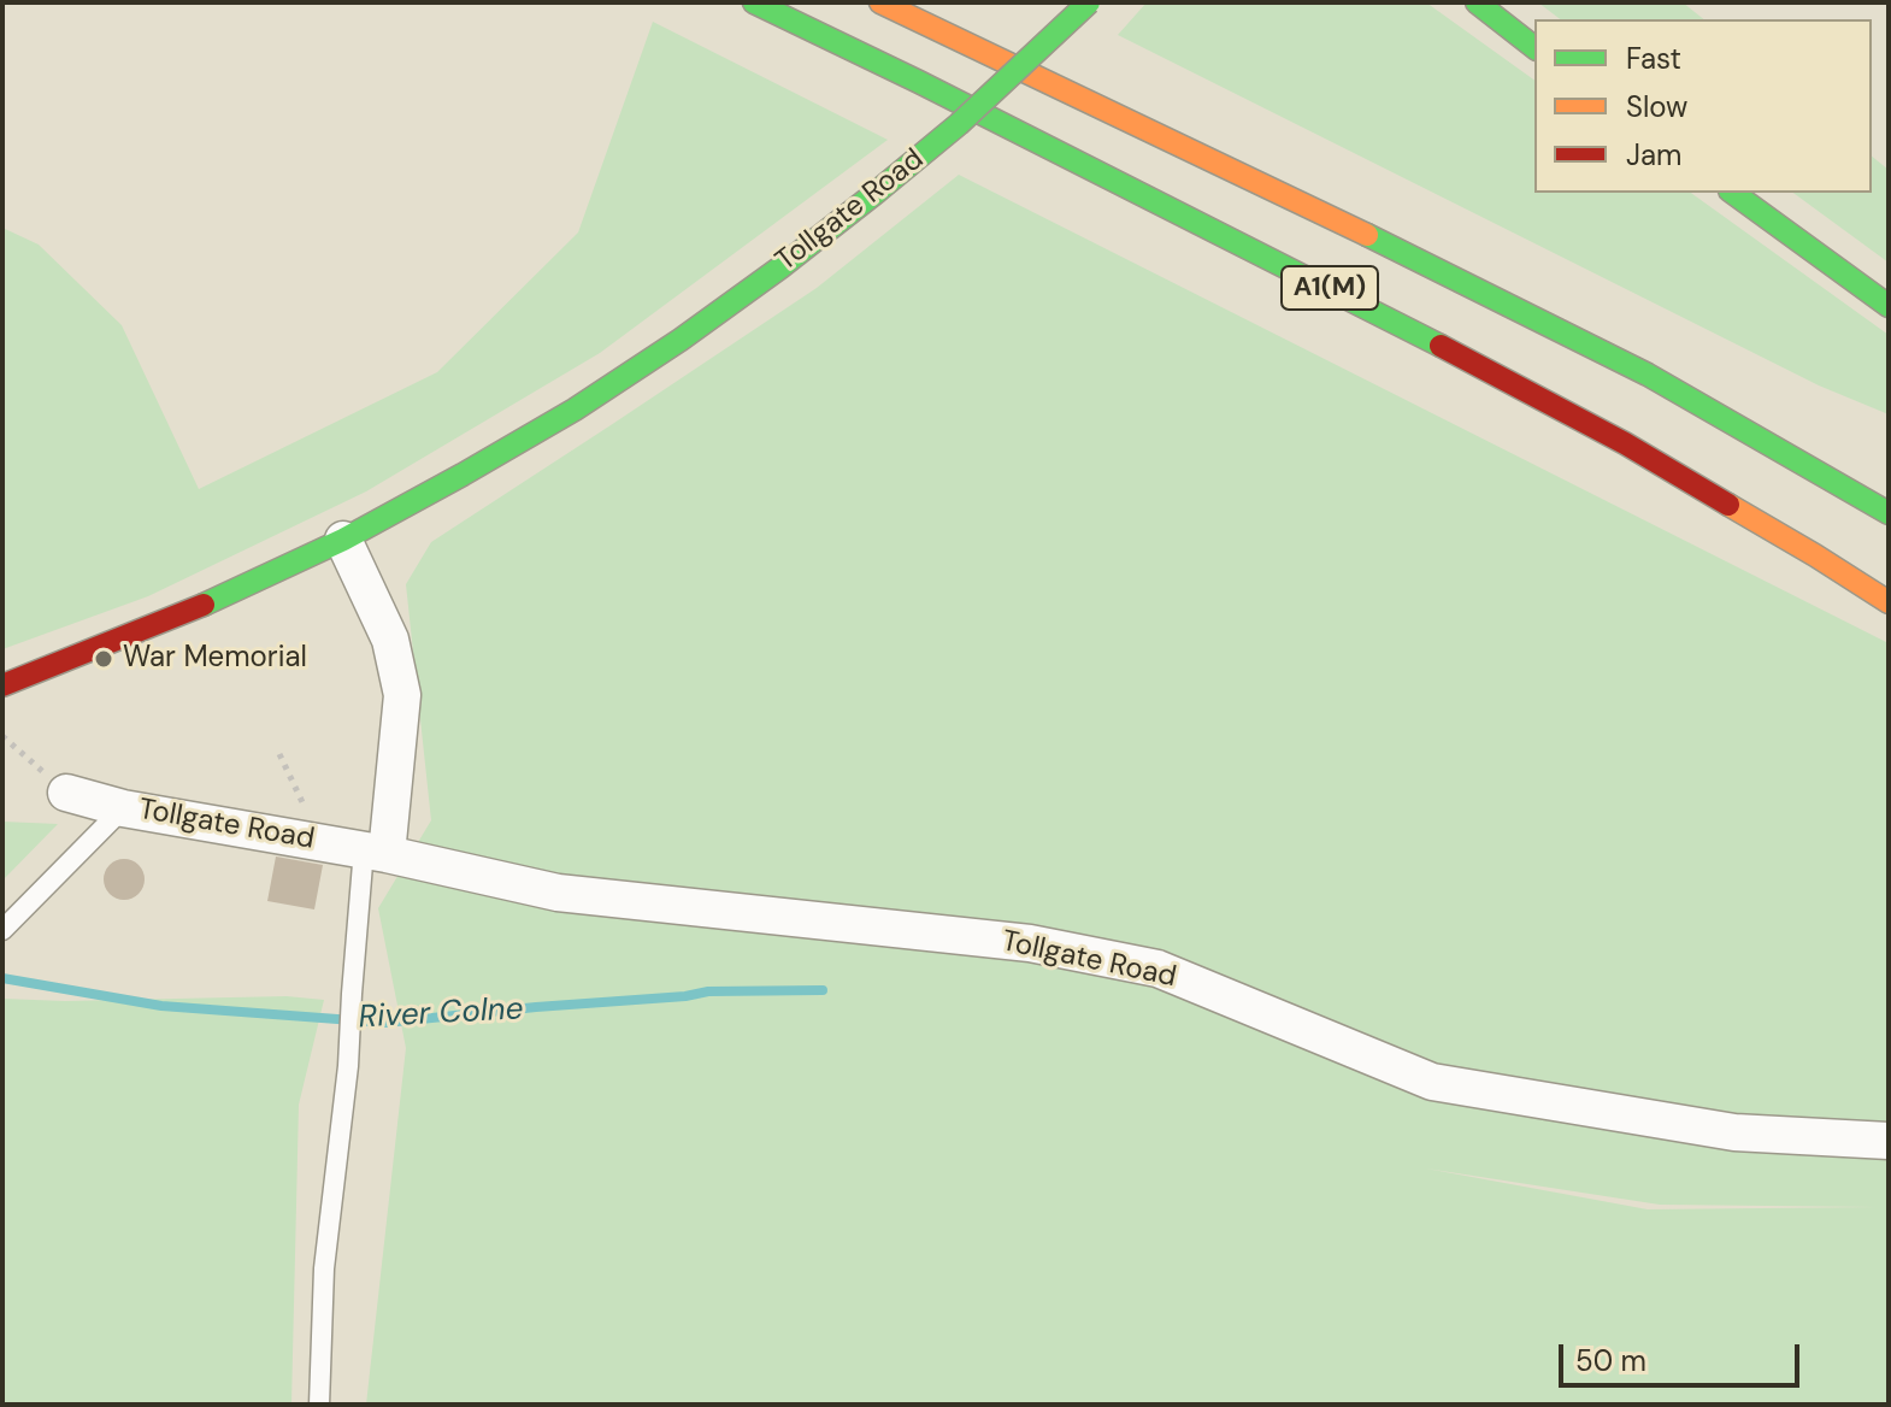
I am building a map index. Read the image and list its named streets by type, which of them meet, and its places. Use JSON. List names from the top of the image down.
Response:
{
  "streets": {
    "main road": ["Tollgate Road", "A1(M)"]
  },
  "water": ["River Colne"],
  "places": ["War Memorial"],
  "legend": ["Fast", "Slow", "Jam"],
  "scale_bar": "50 m"
}
